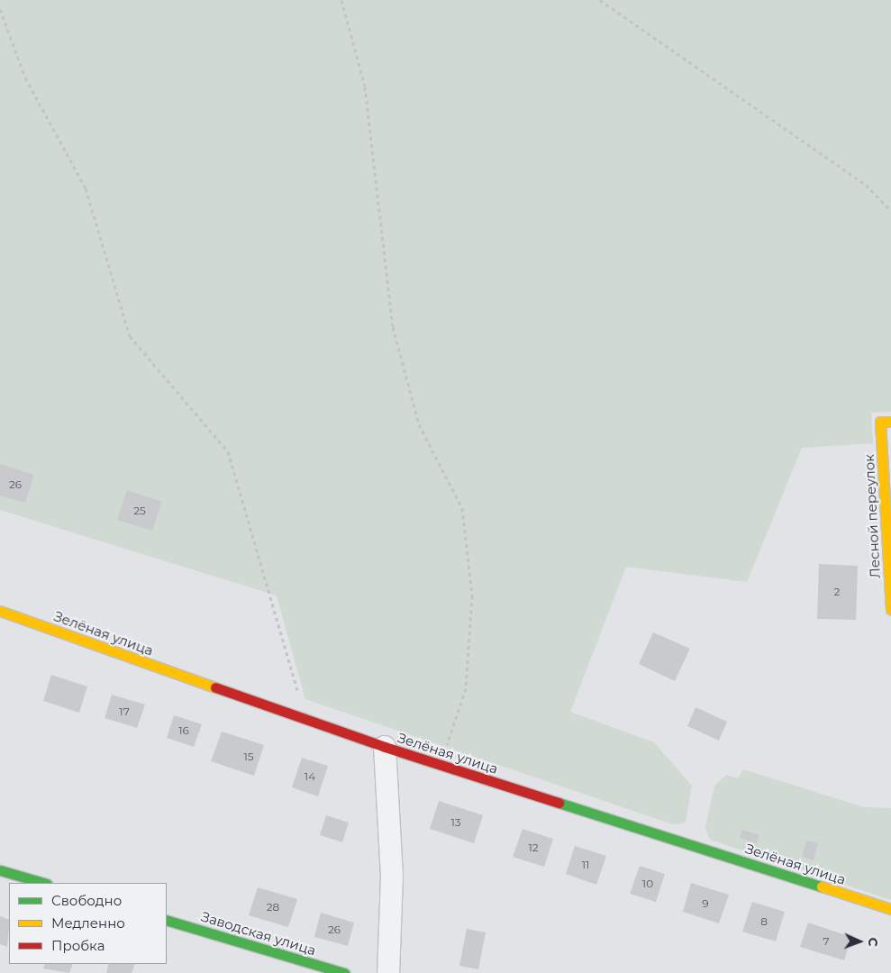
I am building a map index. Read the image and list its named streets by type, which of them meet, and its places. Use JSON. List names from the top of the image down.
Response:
{
  "streets": {
    "street": ["Лесной переулок", "Зелёная улица", "Заводская улица"]
  },
  "house_numbers": [
    "26",
    "25",
    "2",
    "17",
    "16",
    "15",
    "14",
    "13",
    "12",
    "11",
    "10",
    "9",
    "28",
    "8",
    "26",
    "7"
  ],
  "legend": ["Свободно", "Медленно", "Пробка"],
  "north": "right"
}
